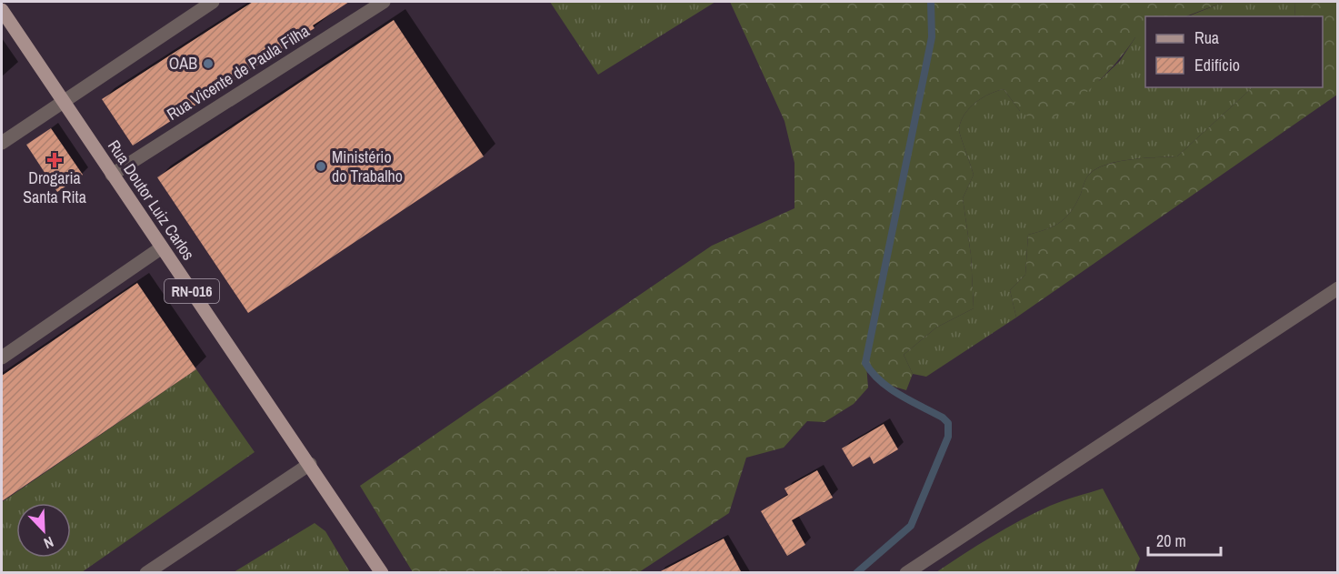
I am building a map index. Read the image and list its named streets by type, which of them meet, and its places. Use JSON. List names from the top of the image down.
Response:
{
  "streets": {
    "main road": ["Rua Doutor Luiz Carlos", "RN-016"],
    "street": ["Rua Vicente de Paula Filha"]
  },
  "crossings": [
    ["Rua Vicente de Paula Filha", "Rua Doutor Luiz Carlos"]
  ],
  "places": {
    "other": ["OAB", "Ministério do Trabalho"],
    "health": ["Drogaria Santa Rita"]
  },
  "legend": ["Rua", "Edifício"],
  "scale_bar": "20 m",
  "north": "bottom right"
}
